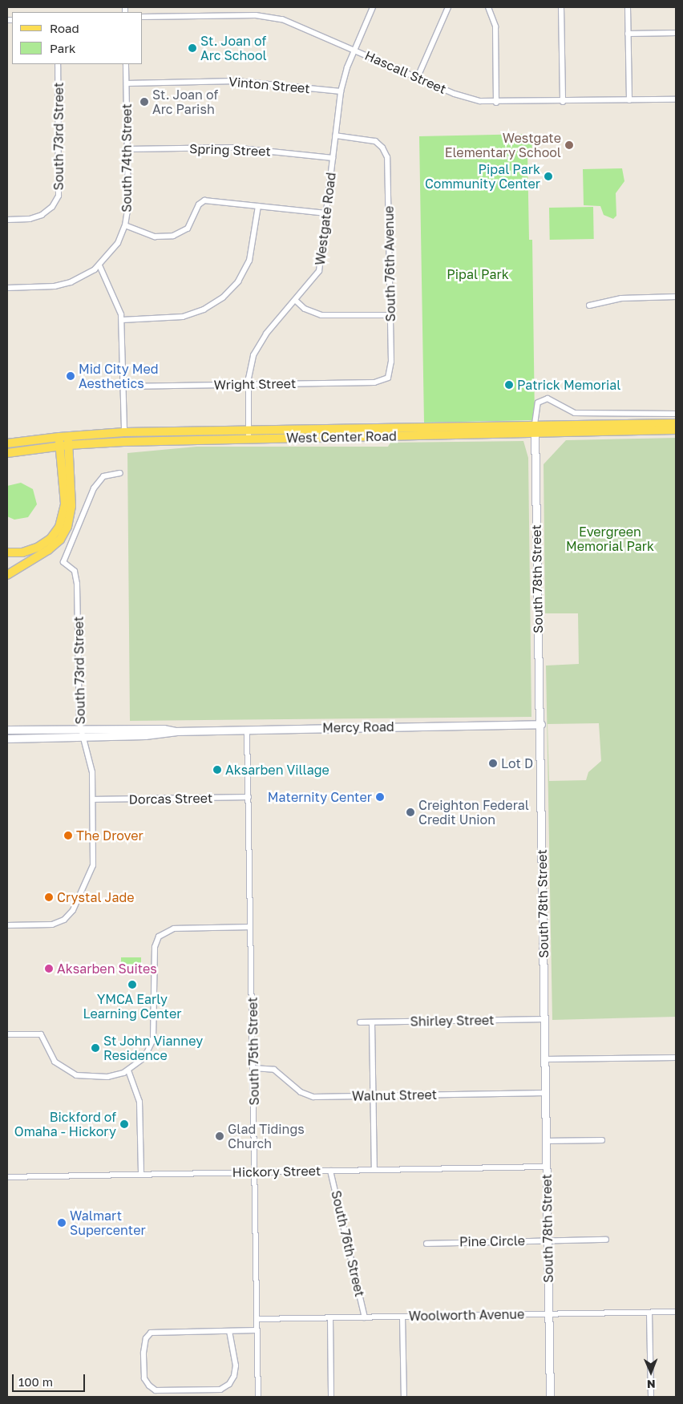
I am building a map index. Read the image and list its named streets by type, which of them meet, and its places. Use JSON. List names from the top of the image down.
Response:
{
  "streets": {
    "main road": ["West Center Road", "South 78th Street", "Mercy Road"],
    "street": [
      "Hascall Street",
      "Vinton Street",
      "South 73rd Street",
      "Spring Street",
      "South 74th Street",
      "Westgate Road",
      "South 76th Avenue",
      "Wright Street",
      "Dorcas Street",
      "Shirley Street",
      "South 75th Street",
      "Walnut Street",
      "Hickory Street",
      "Pine Circle",
      "South 76th Street",
      "Woolworth Avenue"
    ]
  },
  "crossings": [
    ["Hascall Street", "Westgate Road"],
    ["Vinton Street", "South 74th Street"],
    ["Vinton Street", "Westgate Road"],
    ["South 73rd Street", "Mercy Road"],
    ["South 73rd Street", "Dorcas Street"],
    ["Spring Street", "South 74th Street"],
    ["Spring Street", "Westgate Road"],
    ["Westgate Road", "South 76th Avenue"],
    ["Westgate Road", "Wright Street"],
    ["Westgate Road", "West Center Road"],
    ["South 76th Avenue", "Wright Street"],
    ["West Center Road", "South 78th Street"],
    ["South 78th Street", "Mercy Road"],
    ["South 78th Street", "Shirley Street"],
    ["South 78th Street", "Walnut Street"],
    ["South 78th Street", "Hickory Street"],
    ["South 78th Street", "Pine Circle"],
    ["South 78th Street", "Woolworth Avenue"],
    ["Mercy Road", "South 75th Street"],
    ["Dorcas Street", "South 75th Street"],
    ["South 75th Street", "Walnut Street"],
    ["South 75th Street", "Hickory Street"],
    ["South 75th Street", "Woolworth Avenue"],
    ["Hickory Street", "South 76th Street"],
    ["South 76th Street", "Woolworth Avenue"]
  ],
  "parks": ["Pipal Park", "Evergreen Memorial Park"],
  "places": [
    "St. Joan of Arc School",
    "St. Joan of Arc Parish",
    "Westgate Elementary School",
    "Pipal Park Community Center",
    "Mid City Med Aesthetics",
    "Patrick Memorial",
    "Lot D",
    "Aksarben Village",
    "Maternity Center",
    "Creighton Federal Credit Union",
    "The Drover",
    "Crystal Jade",
    "Aksarben Suites",
    "YMCA Early Learning Center",
    "St John Vianney Residence",
    "Bickford of Omaha - Hickory",
    "Glad Tidings Church",
    "Walmart Supercenter"
  ],
  "legend": ["Road", "Park"],
  "scale_bar": "100 m",
  "north": "bottom"
}
